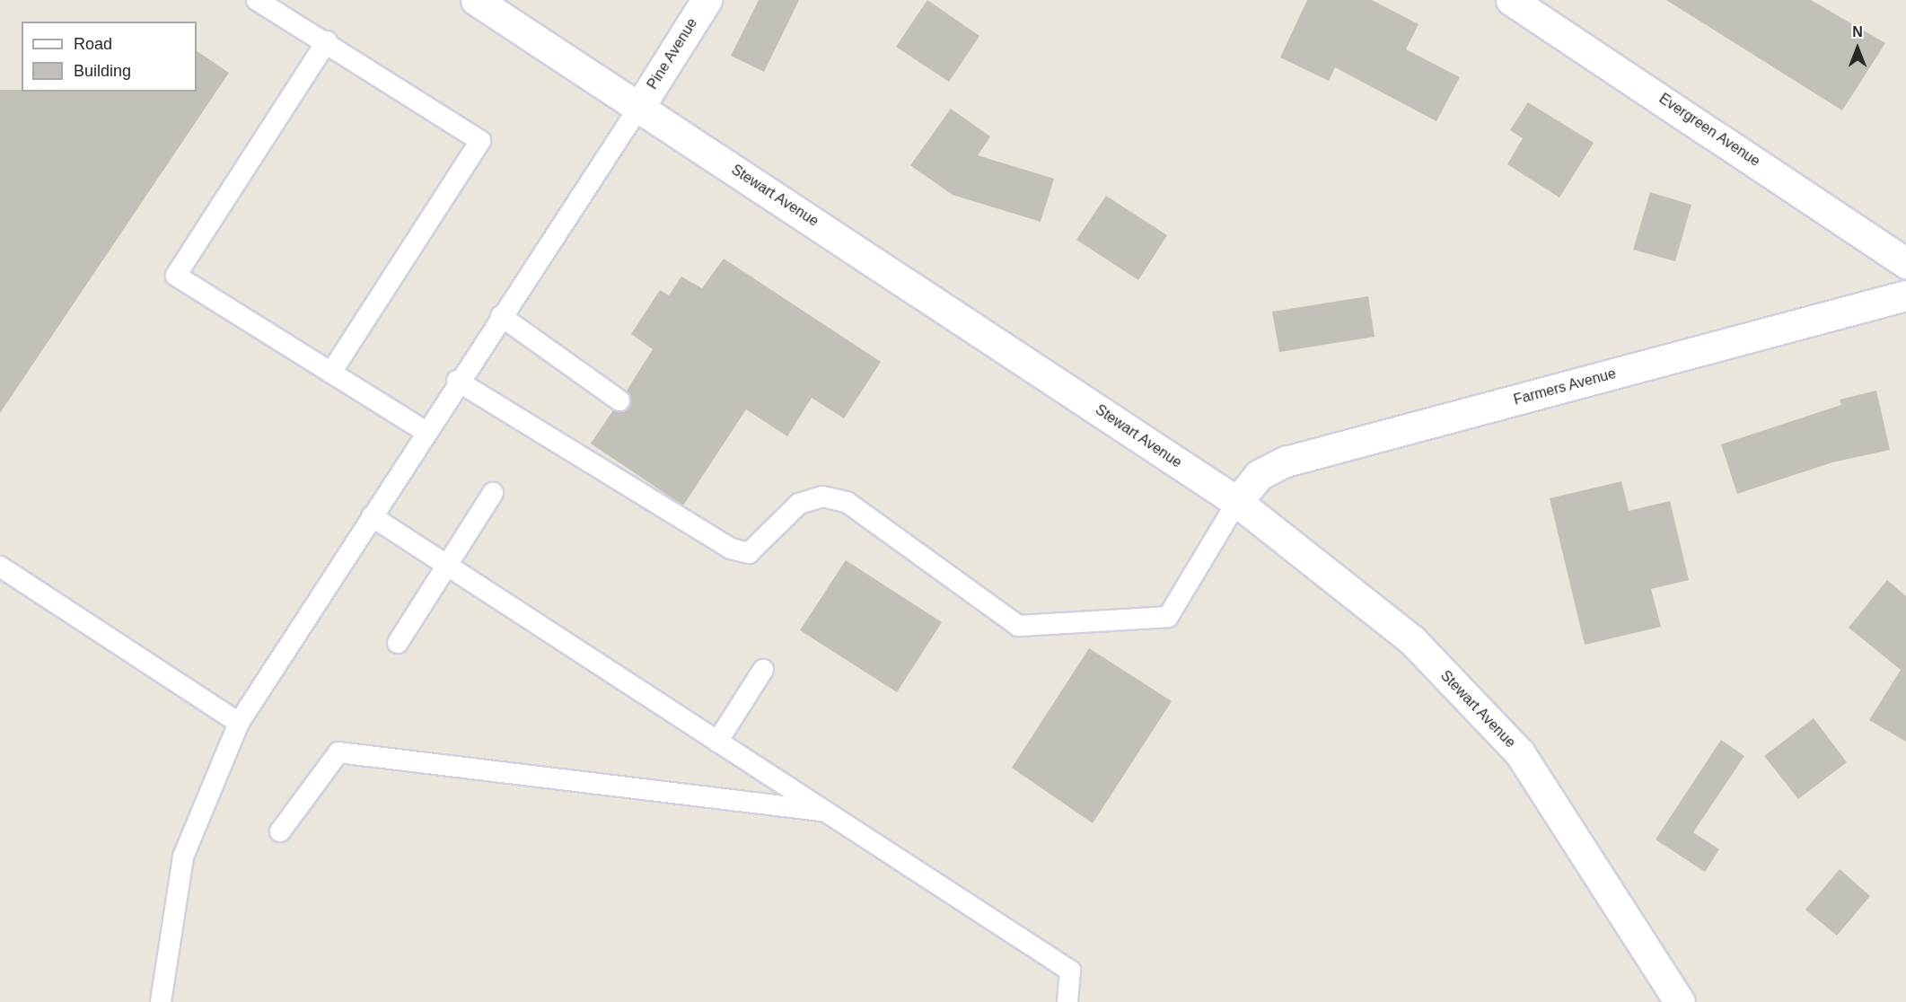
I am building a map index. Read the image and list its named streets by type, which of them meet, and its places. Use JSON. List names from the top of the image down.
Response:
{
  "streets": {
    "main road": [
      "Pine Avenue",
      "Evergreen Avenue",
      "Stewart Avenue",
      "Farmers Avenue"
    ]
  },
  "crossings": [
    ["Pine Avenue", "Stewart Avenue"],
    ["Stewart Avenue", "Farmers Avenue"]
  ],
  "legend": ["Road", "Building"],
  "north": "top"
}
